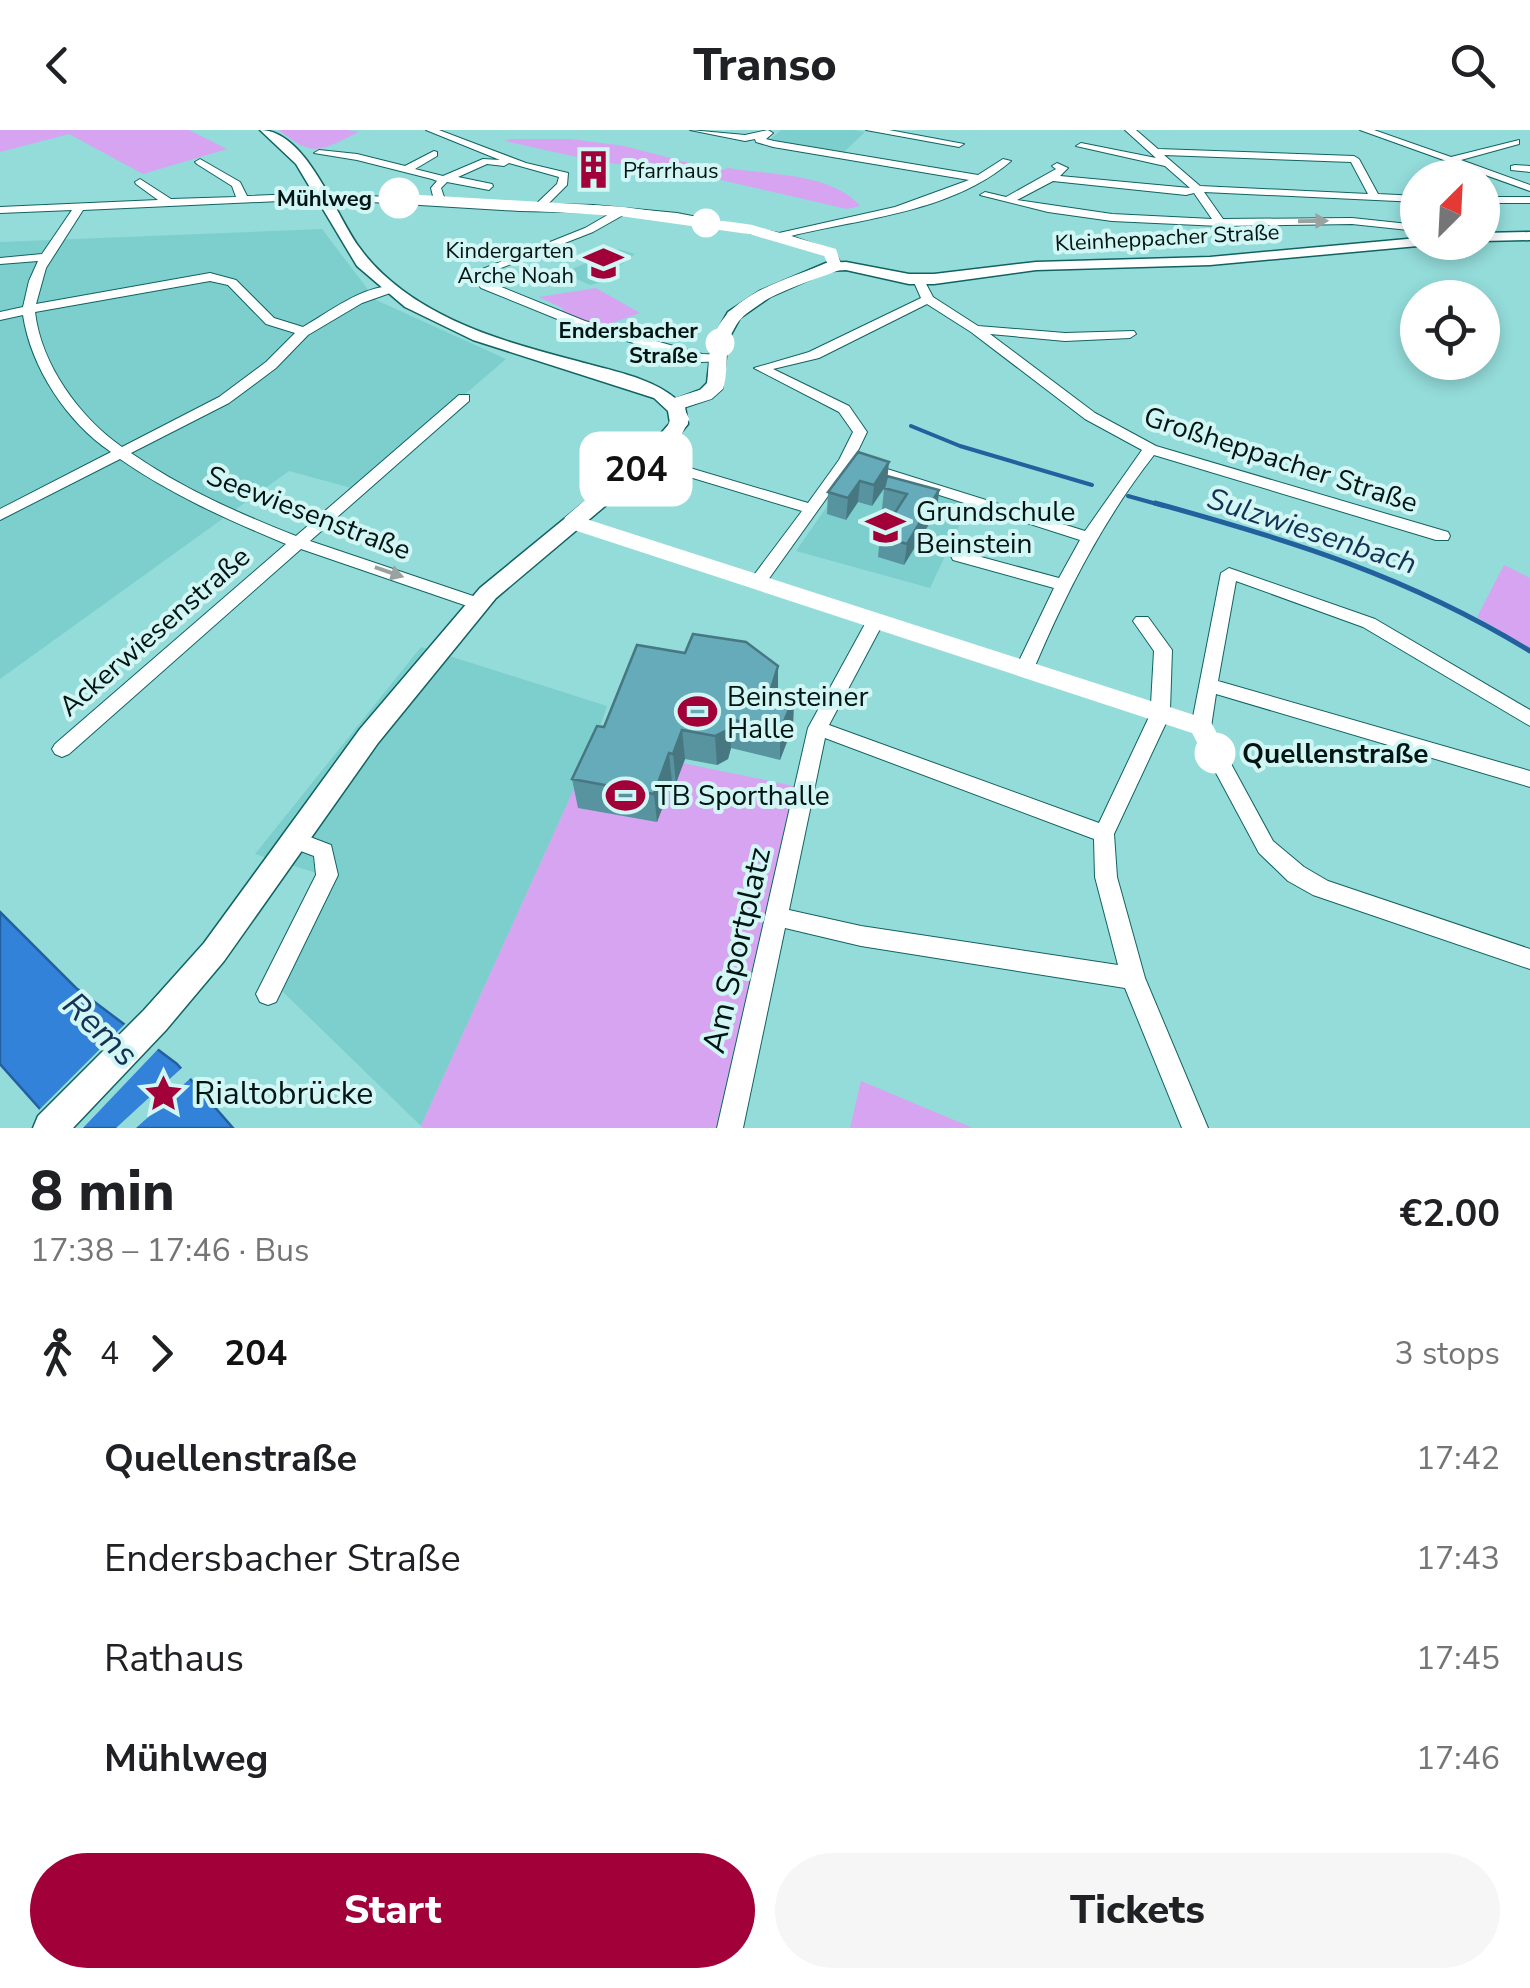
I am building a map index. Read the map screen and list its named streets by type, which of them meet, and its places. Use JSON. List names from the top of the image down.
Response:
{
  "streets": {
    "street": [
      "Kleinheppacher Straße",
      "Großheppacher Straße",
      "Seewiesenstraße",
      "Ackerwiesenstraße",
      "Am Sportplatz"
    ]
  },
  "crossings": [
    ["Seewiesenstraße", "Ackerwiesenstraße"]
  ],
  "water": ["Sulzwiesenbach", "Rems"],
  "places": {
    "building": ["Pfarrhaus"],
    "other": ["Mühlweg", "Endersbacher Straße", "Quellenstraße"],
    "school or university": ["Kindergarten Arche Noah", "Grundschule Beinstein"],
    "sports": ["Beinsteiner Halle", "TB Sporthalle"],
    "place": ["Rialtobrücke"]
  },
  "lines": ["bus line 204"],
  "north": "top right",
  "page": {
    "header": "Transo",
    "on_map": "204",
    "heading": ["8 min", "17:38 – 17:46 · Bus", "€2.00"],
    "legs": ["4", "204", "3 stops"],
    "list": [
      {
        "name": "Quellenstraße",
        "value": "17:42"
      },
      {
        "name": "Endersbacher Straße",
        "value": "17:43"
      },
      {
        "name": "Rathaus",
        "value": "17:45"
      },
      {
        "name": "Mühlweg",
        "value": "17:46"
      }
    ],
    "buttons": ["Start", "Tickets"]
  }
}
